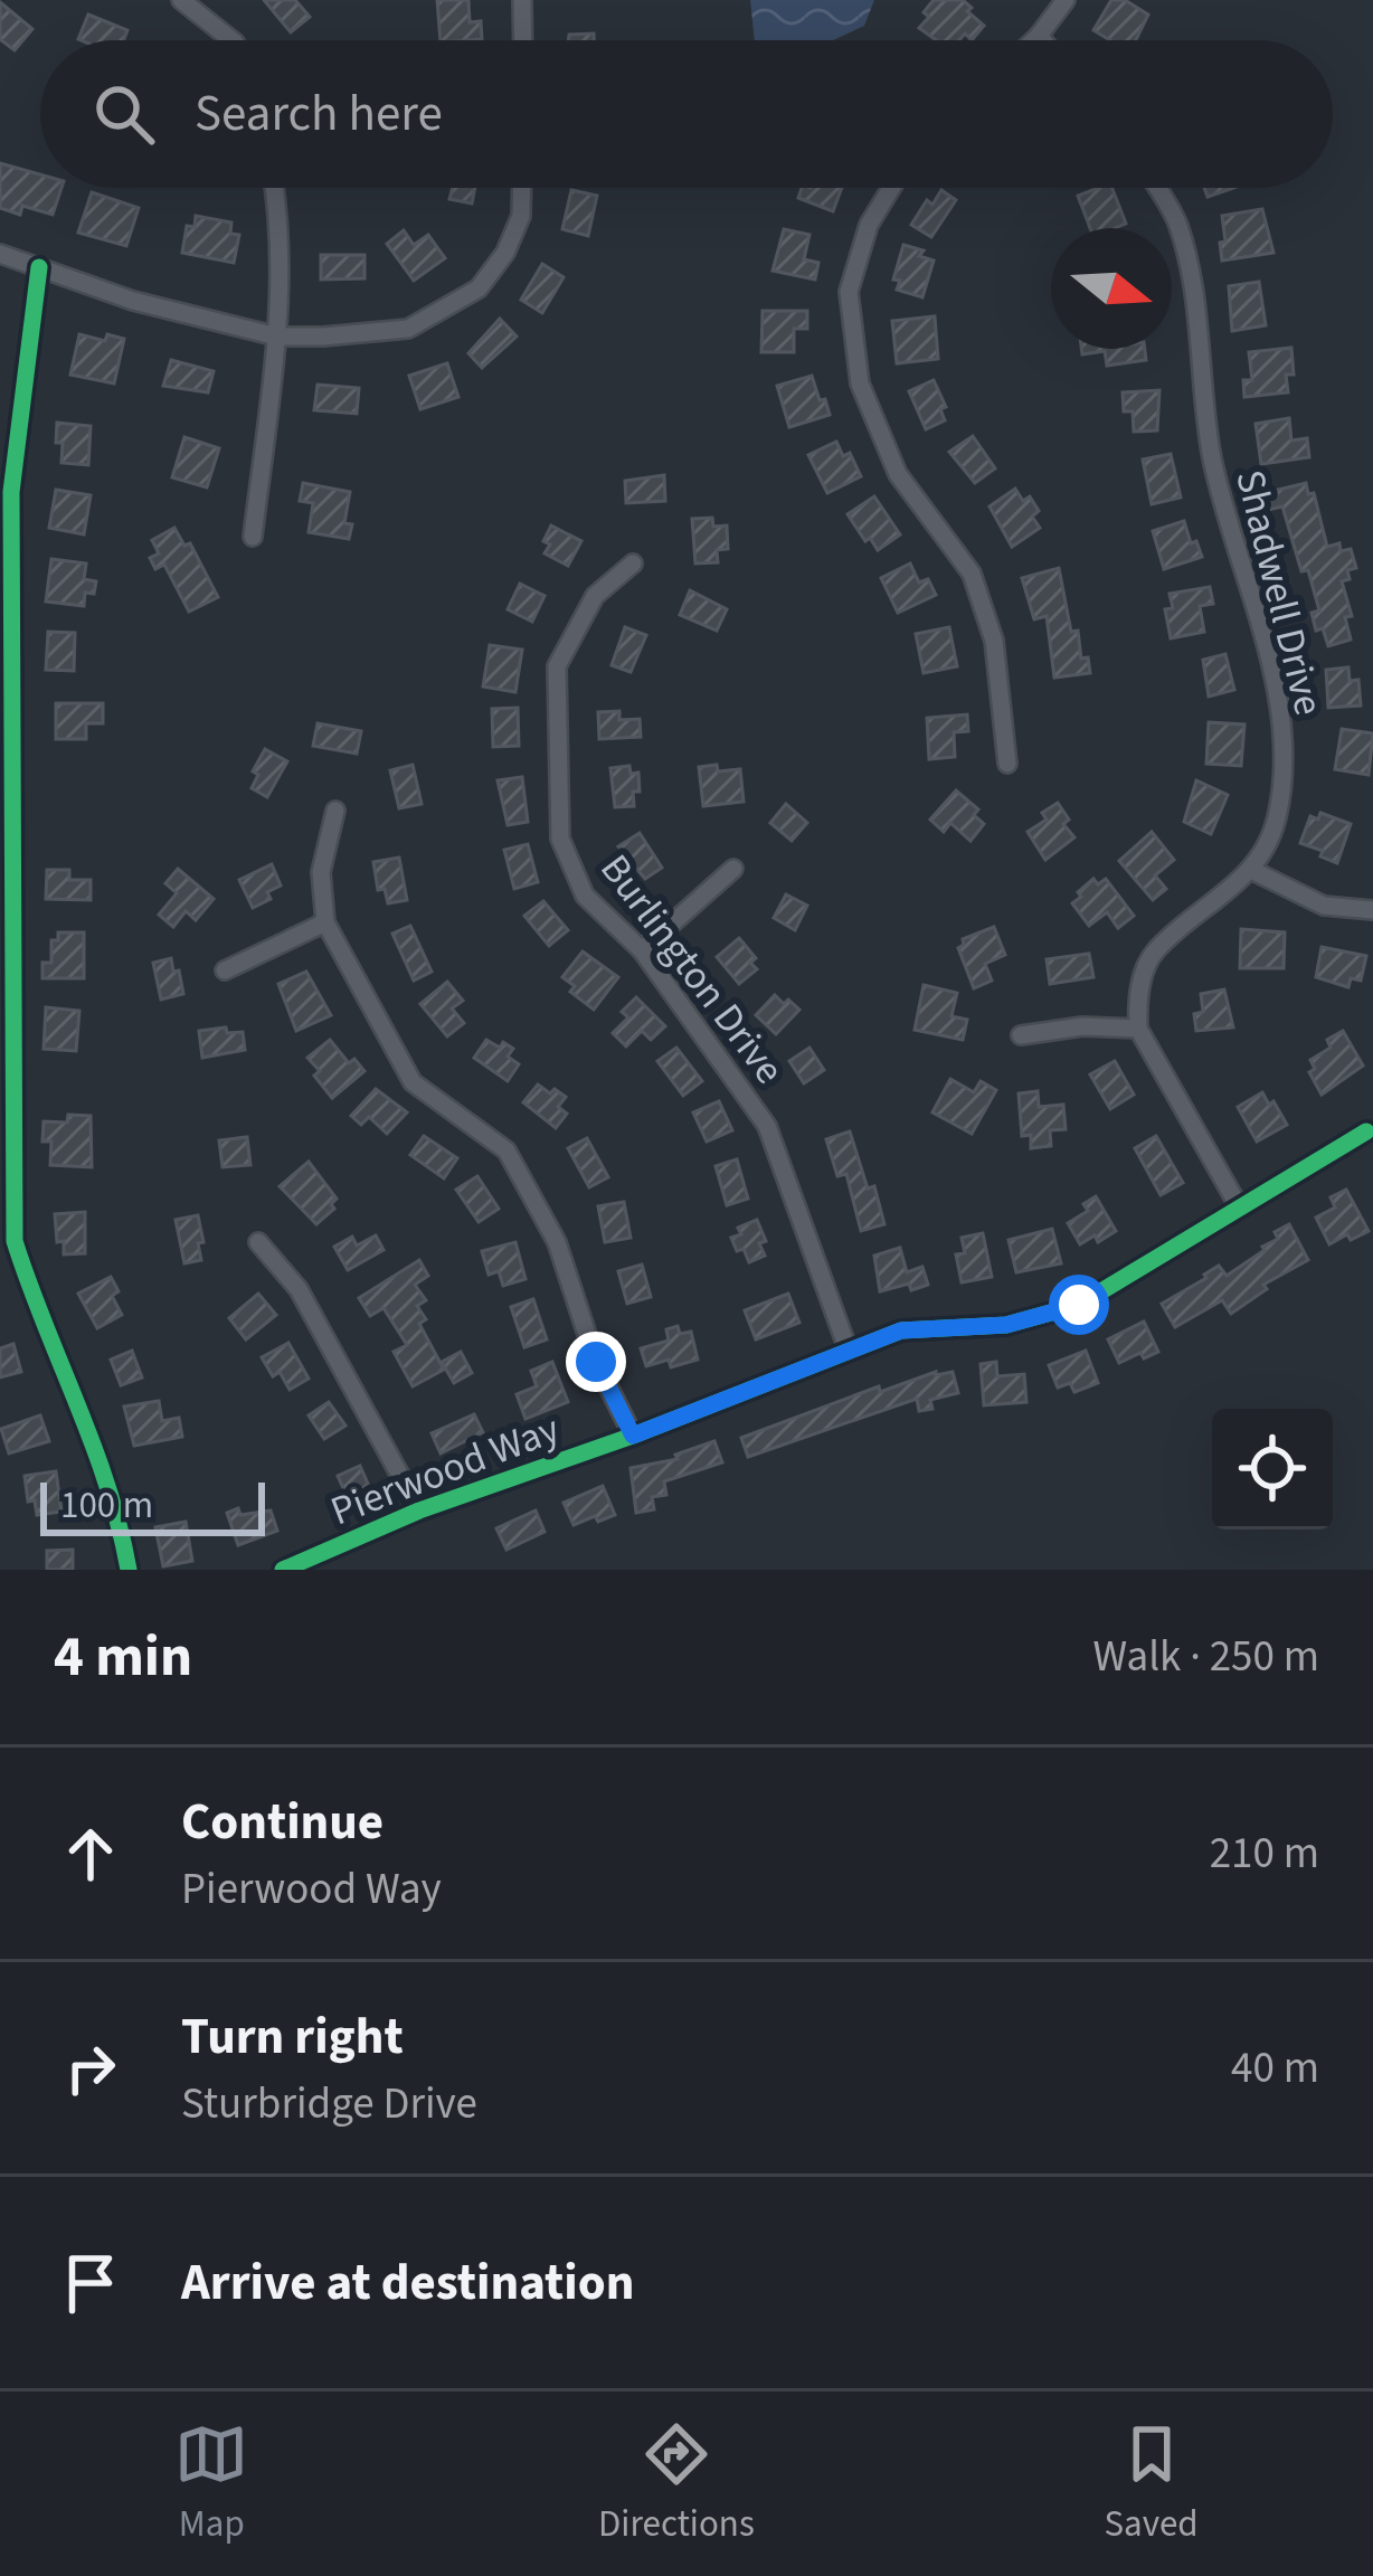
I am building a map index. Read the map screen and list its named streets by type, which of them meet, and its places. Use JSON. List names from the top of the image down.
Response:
{
  "streets": {
    "street": ["Shadwell Drive", "Burlington Drive", "Pierwood Way"]
  },
  "crossings": [
    ["Burlington Drive", "Pierwood Way"]
  ],
  "scale_bar": "100 m",
  "north": "right",
  "page": {
    "search": "Search here",
    "scale": "100 m",
    "heading": ["4 min", "Walk · 250 m"],
    "list": [
      ["Continue", "Pierwood Way", "210 m"],
      ["Turn right", "Sturbridge Drive", "40 m"],
      "Arrive at destination"
    ],
    "nav": ["Map", "Directions", "Saved"]
  }
}
